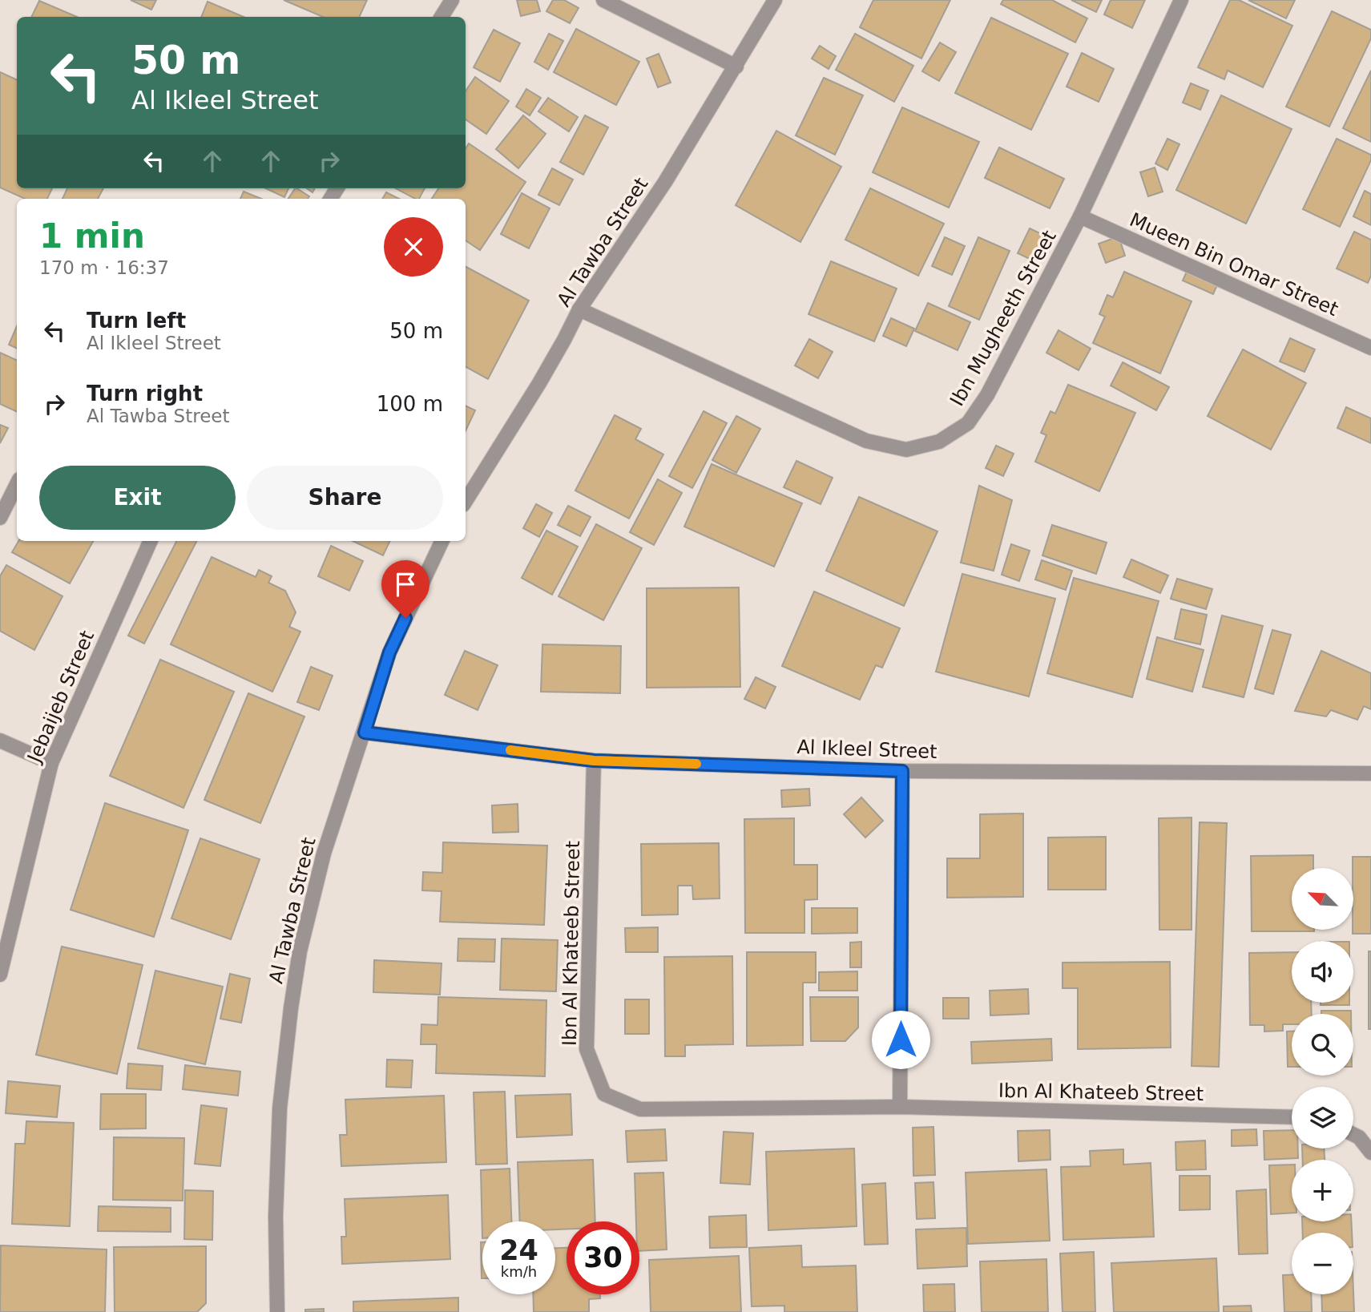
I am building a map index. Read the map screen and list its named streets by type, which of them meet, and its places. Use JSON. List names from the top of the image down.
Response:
{
  "streets": {
    "street": [
      "Al Tawba Street",
      "Mueen Bin Omar Street",
      "Ibn Mugheeth Street",
      "Jebaijeb Street",
      "Al Ikleel Street",
      "Ibn Al Khateeb Street"
    ]
  },
  "crossings": [
    ["Al Tawba Street", "Ibn Mugheeth Street"],
    ["Al Tawba Street", "Al Ikleel Street"],
    ["Mueen Bin Omar Street", "Ibn Mugheeth Street"],
    ["Al Ikleel Street", "Ibn Al Khateeb Street"]
  ],
  "north": "top left",
  "page": {
    "turn": ["50 m", "Al Ikleel Street"],
    "heading": ["1 min", "170 m · 16:37"],
    "list": [
      {
        "name": "Turn left",
        "note": "Al Ikleel Street",
        "value": "50 m"
      },
      {
        "name": "Turn right",
        "note": "Al Tawba Street",
        "value": "100 m"
      }
    ],
    "buttons": ["Exit", "Share"],
    "map_buttons": ["+", "−"],
    "speed": "24 km/h",
    "limit": "30"
  }
}
